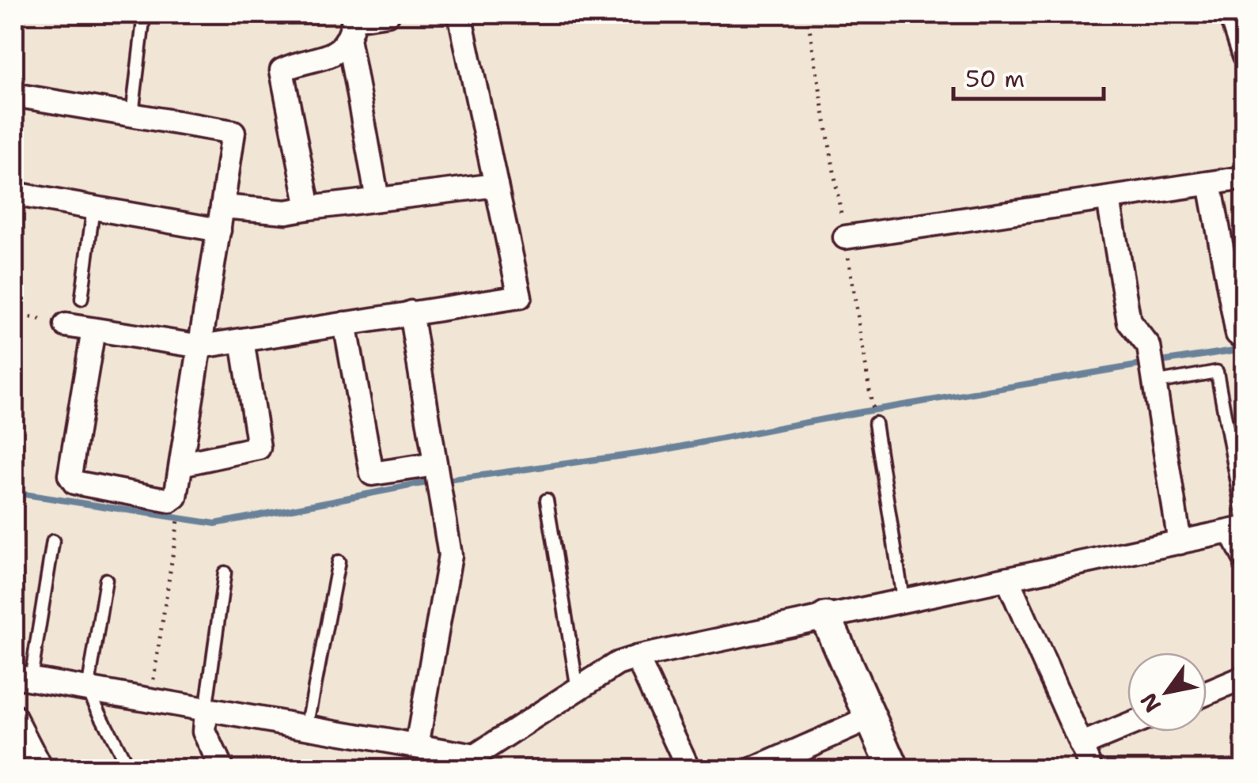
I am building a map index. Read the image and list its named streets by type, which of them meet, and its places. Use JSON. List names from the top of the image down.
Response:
{
  "scale_bar": "50 m",
  "north": "bottom left"
}
